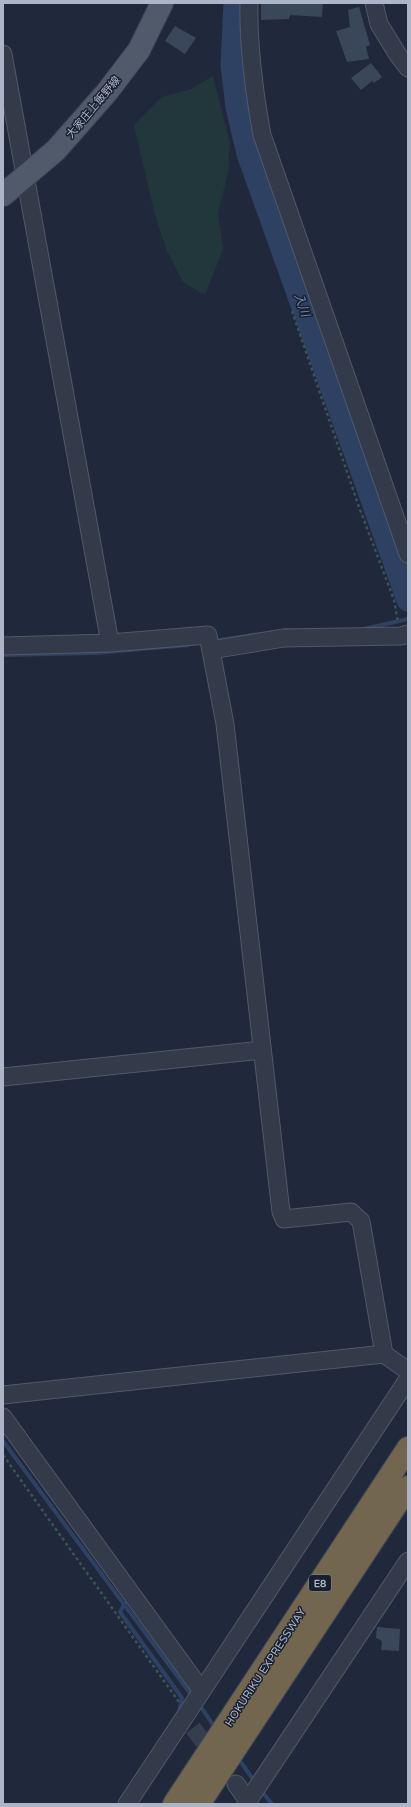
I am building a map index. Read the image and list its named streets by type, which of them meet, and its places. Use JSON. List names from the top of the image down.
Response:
{
  "streets": {
    "highway": ["E8", "HOKURIKU EXPRESSWAY"],
    "main road": ["大家庄上飯野線"]
  },
  "water": ["入川"]
}
